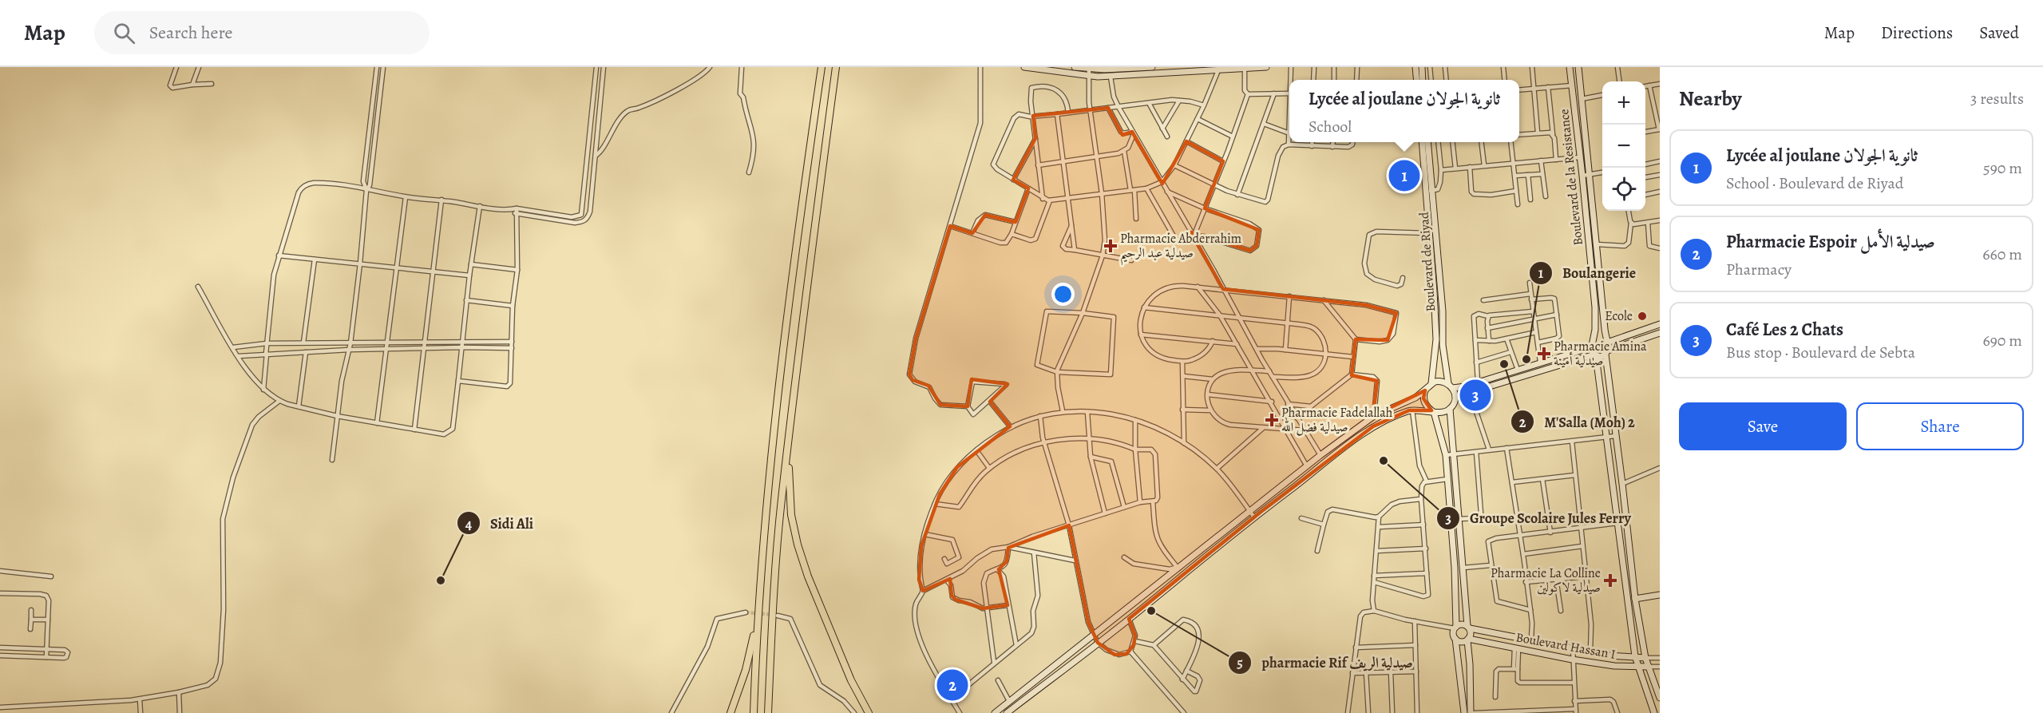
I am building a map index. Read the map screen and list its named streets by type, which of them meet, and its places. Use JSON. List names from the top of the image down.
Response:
{
  "streets": {
    "main road": ["Boulevard de la Resistance", "Boulevard de Riyad", "Boulevard Hassan I"]
  },
  "places": {
    "health": [
      "Pharmacie Abderrahim صيدلية عبد الرحيم",
      "Pharmacie Amina صيدلية أمينة",
      "Pharmacie Fadelallah صيدلية فضل الله",
      "Pharmacie La Colline صيدلية لاكولين"
    ],
    "other": [
      "Ecole",
      "Boulangerie",
      "M'Salla (Moh) 2",
      "Groupe Scolaire Jules Ferry",
      "Sidi Ali",
      "pharmacie Rif صيدلية الريف"
    ]
  },
  "page": {
    "header": "Map",
    "search": "Search here",
    "nav": ["Map", "Directions", "Saved"],
    "heading": ["Nearby", "3 results"],
    "popup": ["Lycée al joulane ثانوية الجولان", "School"],
    "map_buttons": ["+", "−"],
    "list": [
      {
        "mark": "1",
        "name": "Lycée al joulane ثانوية الجولان",
        "note": "School · Boulevard de Riyad",
        "value": "590 m"
      },
      {
        "mark": "2",
        "name": "Pharmacie Espoir صيدلية الأمل",
        "note": "Pharmacy",
        "value": "660 m"
      },
      {
        "mark": "3",
        "name": "Café Les 2 Chats",
        "note": "Bus stop · Boulevard de Sebta",
        "value": "690 m"
      }
    ],
    "pins": ["1", "3", "2"],
    "buttons": ["Save", "Share"]
  }
}
